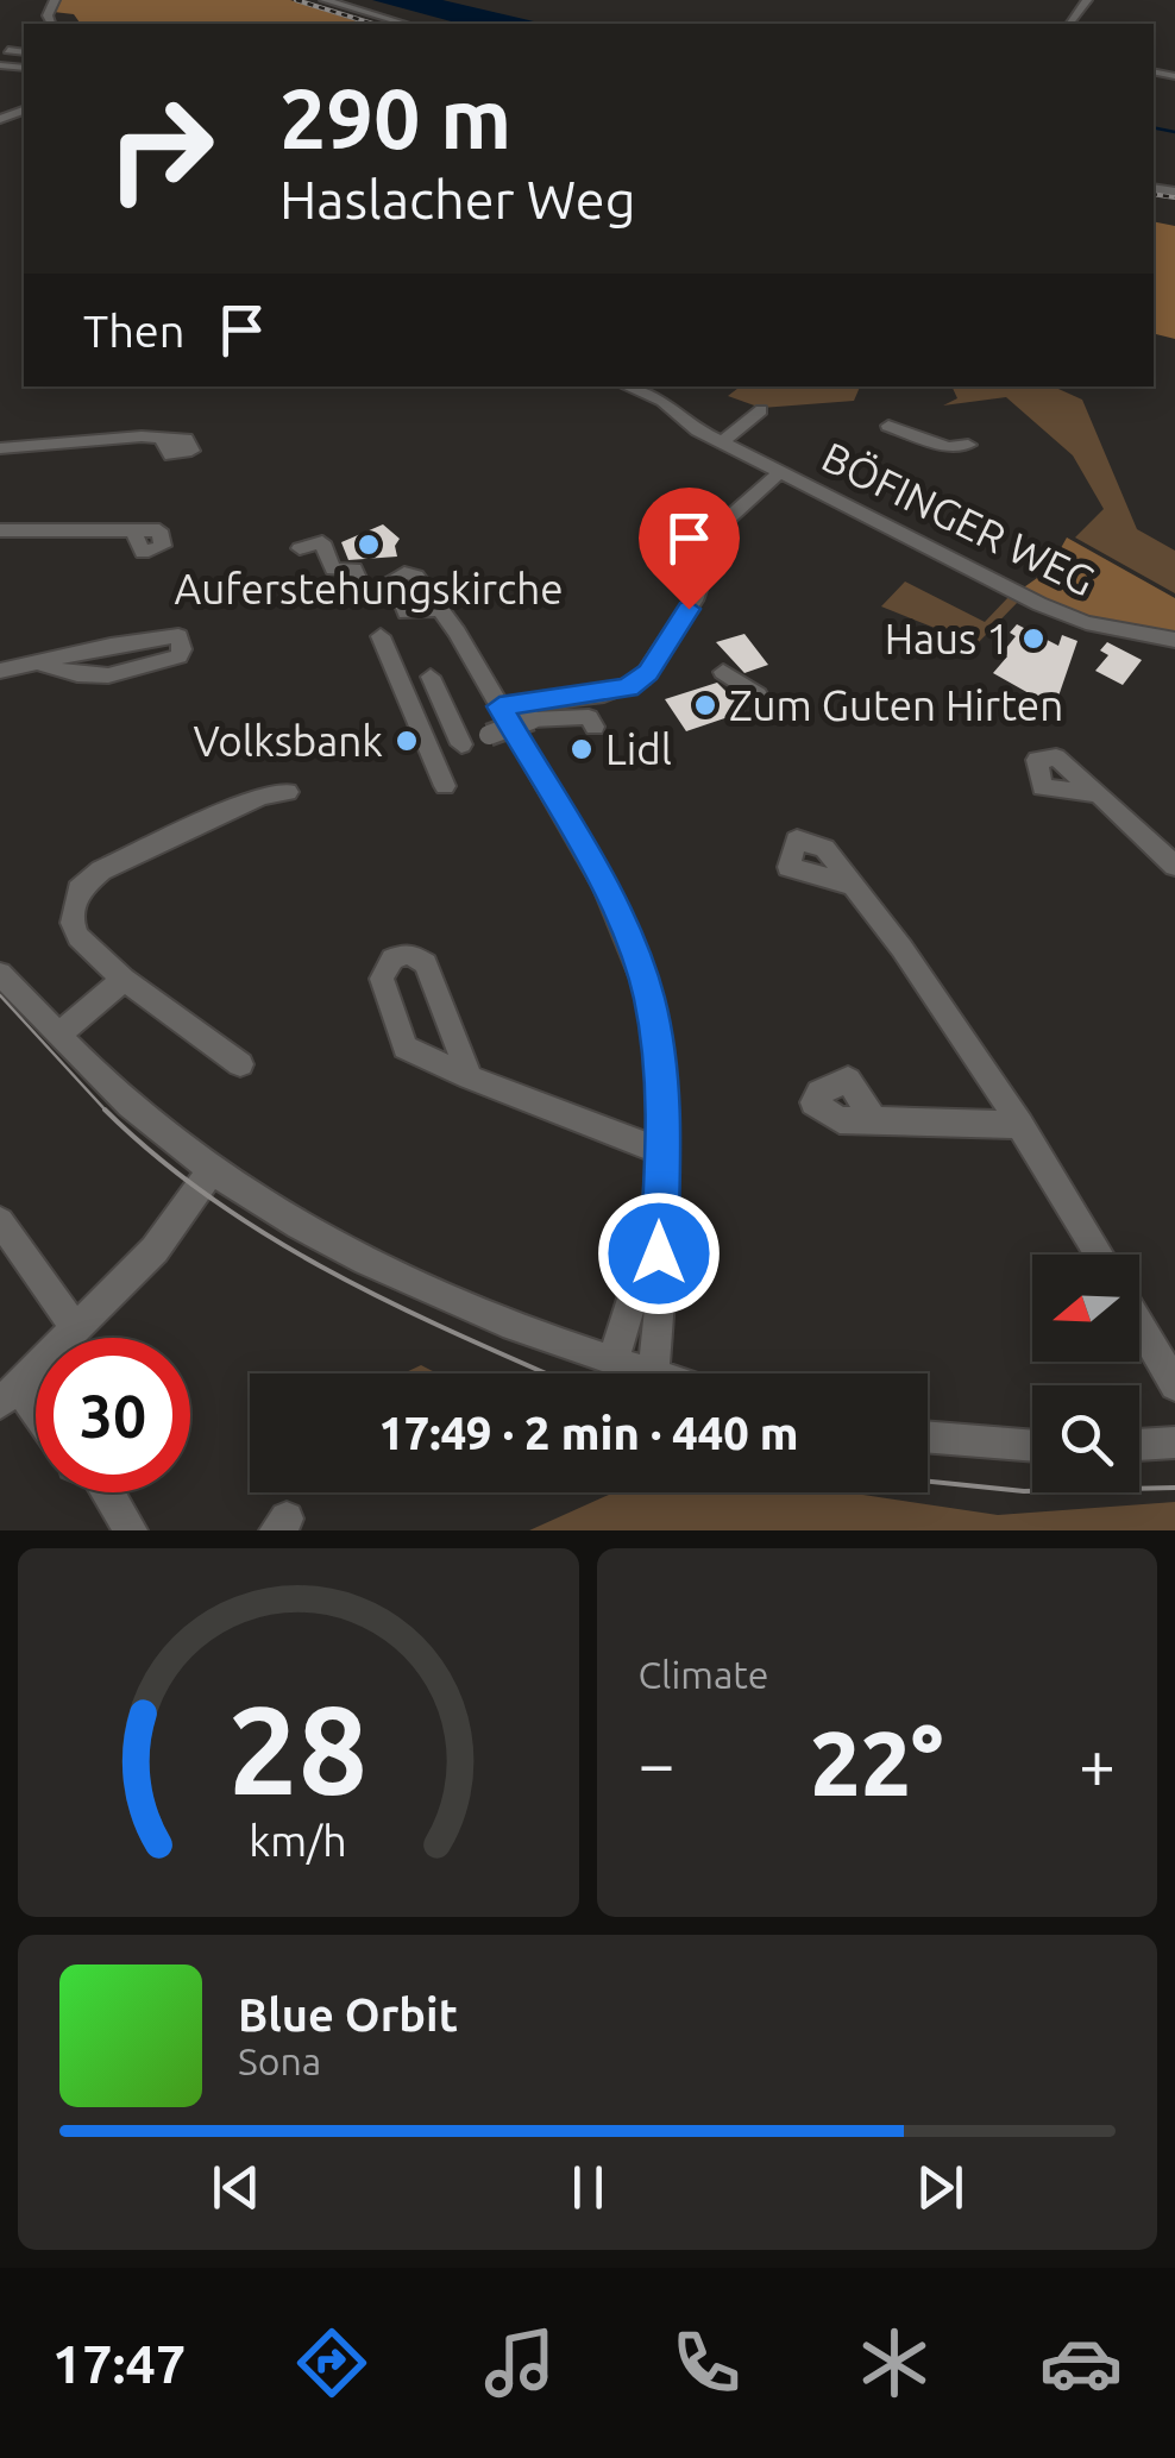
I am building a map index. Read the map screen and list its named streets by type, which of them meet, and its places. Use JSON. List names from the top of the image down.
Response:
{
  "streets": {
    "street": ["BÖFINGER WEG"]
  },
  "places": [
    "Auferstehungskirche",
    "Haus 1",
    "Zum Guten Hirten",
    "Volksbank",
    "Lidl"
  ],
  "north": "left",
  "page": {
    "turn": ["290 m", "Haslacher Weg"],
    "then": "Then",
    "limit": "30",
    "trip": "17:49 · 2 min · 440 m",
    "tile": "Climate",
    "heat": ["−", "22°", "+"],
    "song": ["Blue Orbit", "Sona"],
    "tabs": "17:47",
    "gauge": ["28", "km/h"]
  }
}
